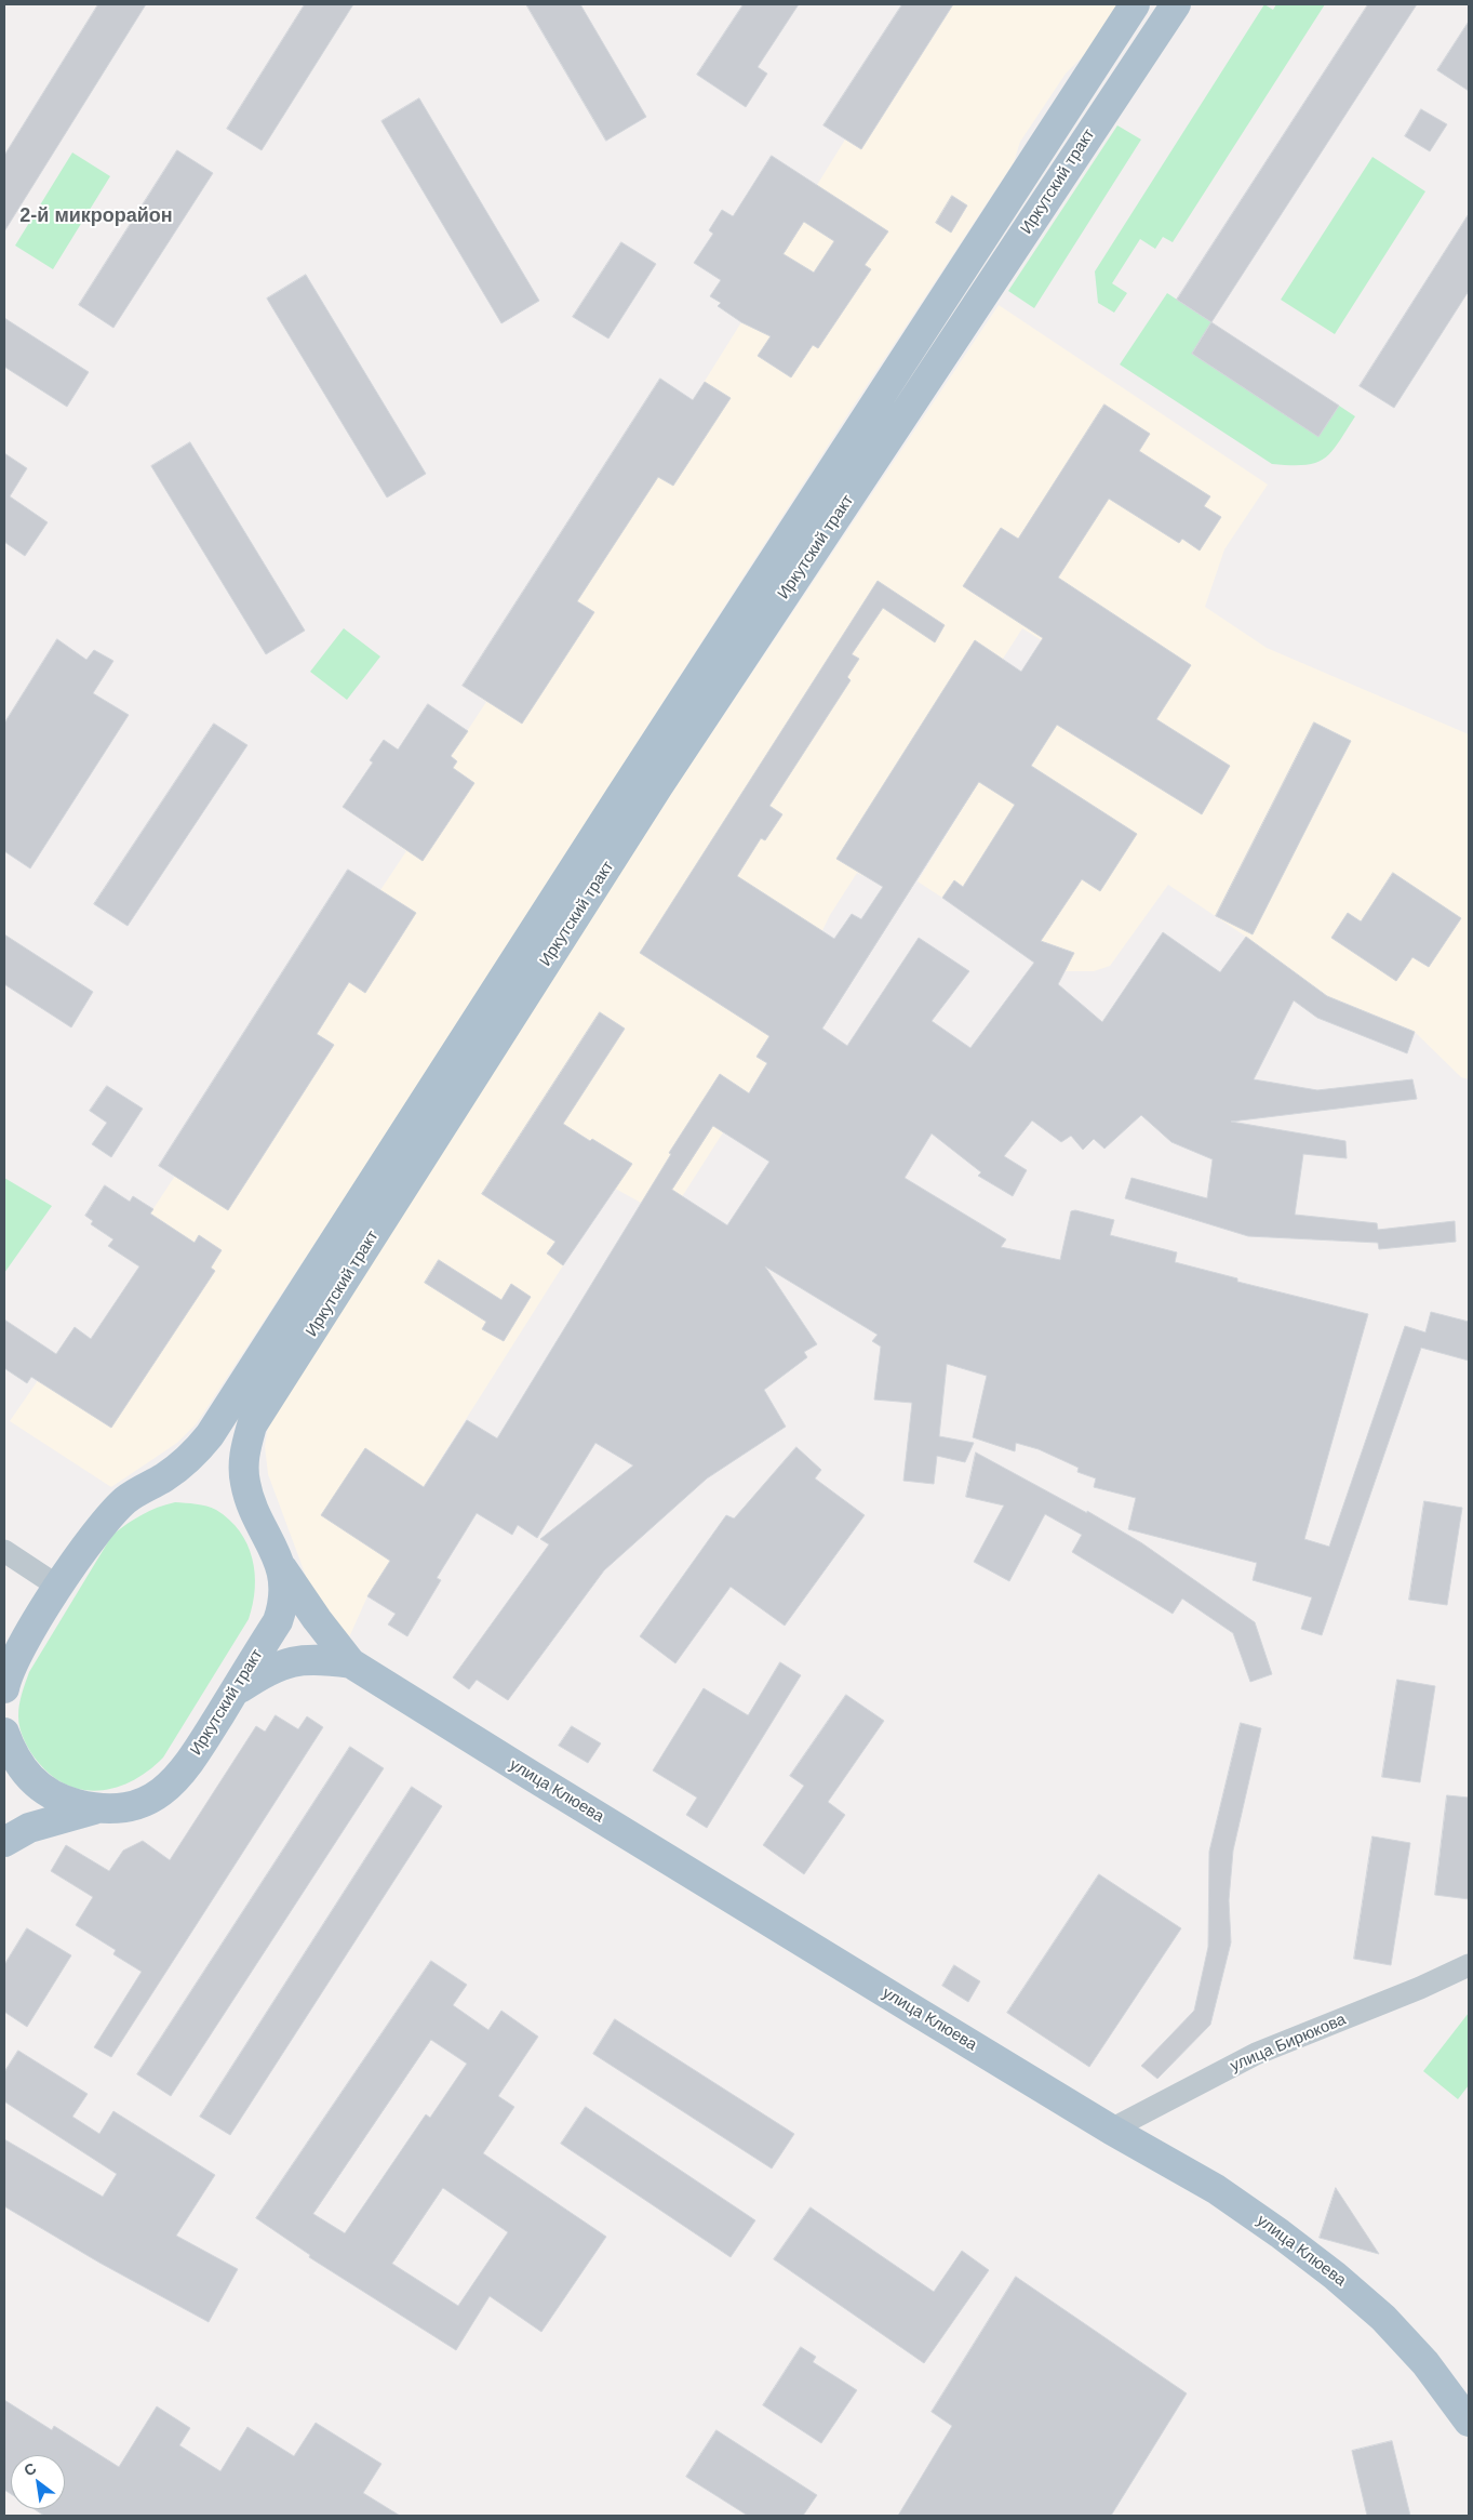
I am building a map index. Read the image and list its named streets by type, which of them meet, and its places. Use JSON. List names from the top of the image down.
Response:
{
  "streets": {
    "main road": ["Иркутский тракт", "улица Клюева"],
    "street": ["улица Бирюкова"]
  },
  "crossings": [
    ["Иркутский тракт", "улица Клюева"],
    ["улица Клюева", "улица Бирюкова"]
  ],
  "districts": ["2-й микрорайон"],
  "north": "top left"
}
